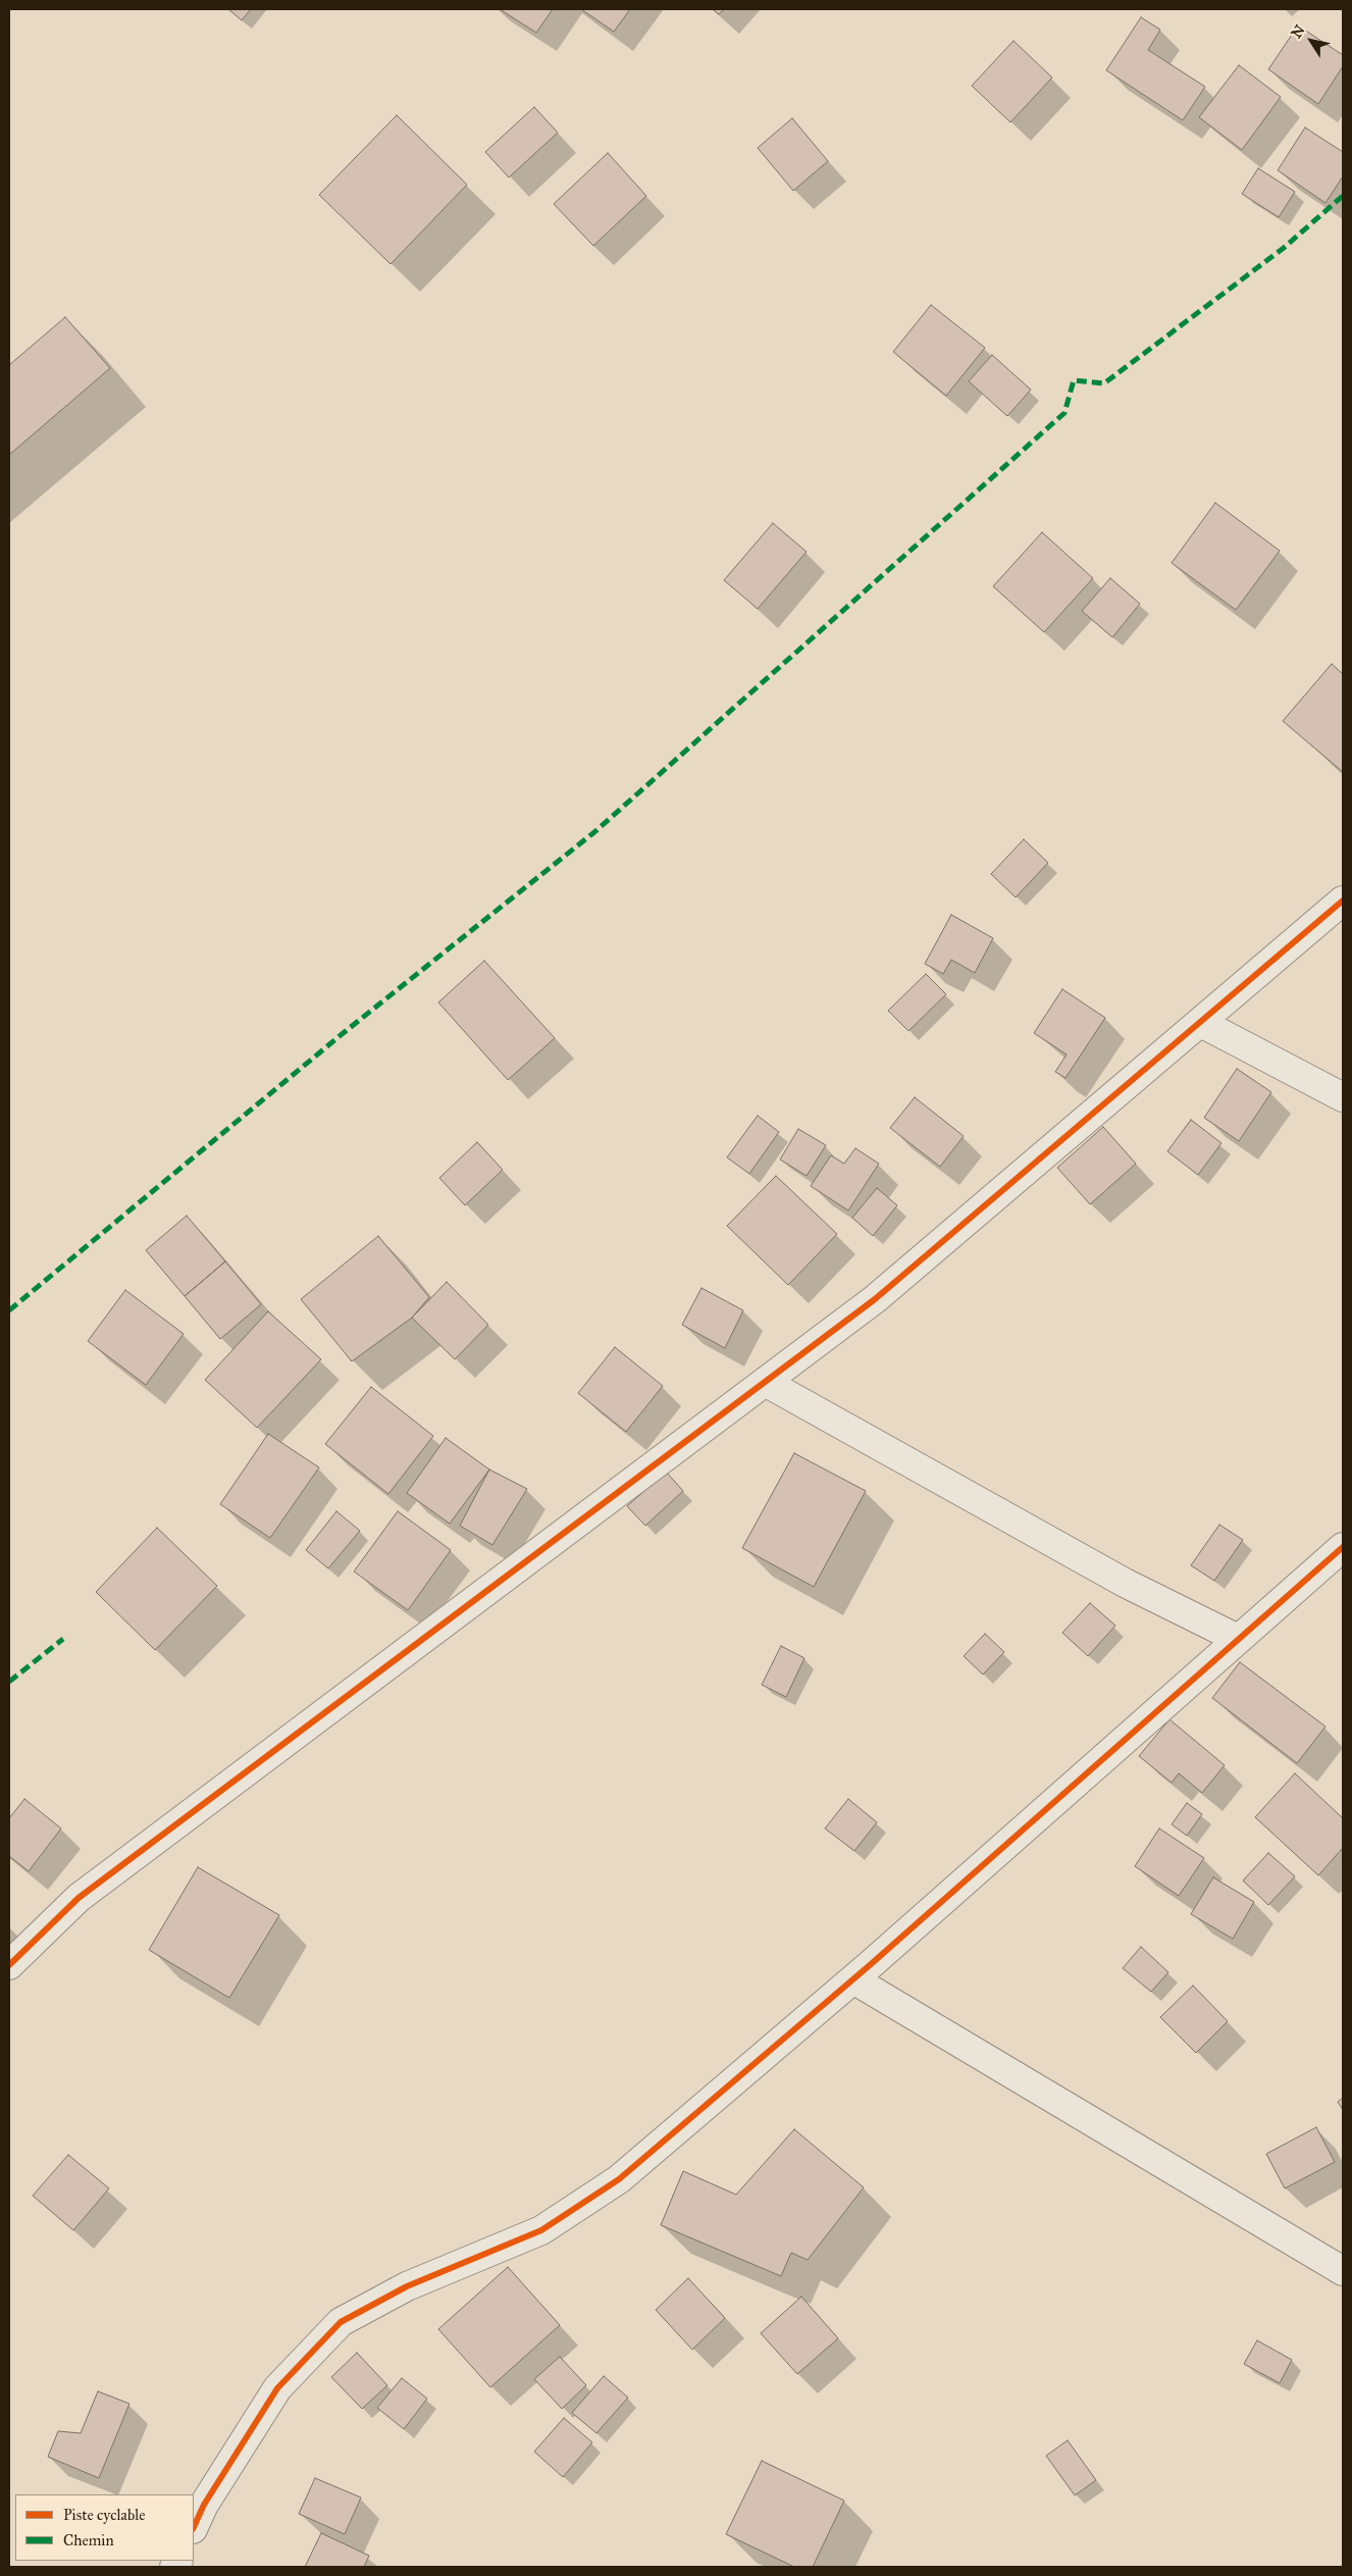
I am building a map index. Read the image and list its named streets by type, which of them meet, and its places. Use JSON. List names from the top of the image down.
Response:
{
  "legend": ["Piste cyclable", "Chemin"],
  "north": "top left"
}
